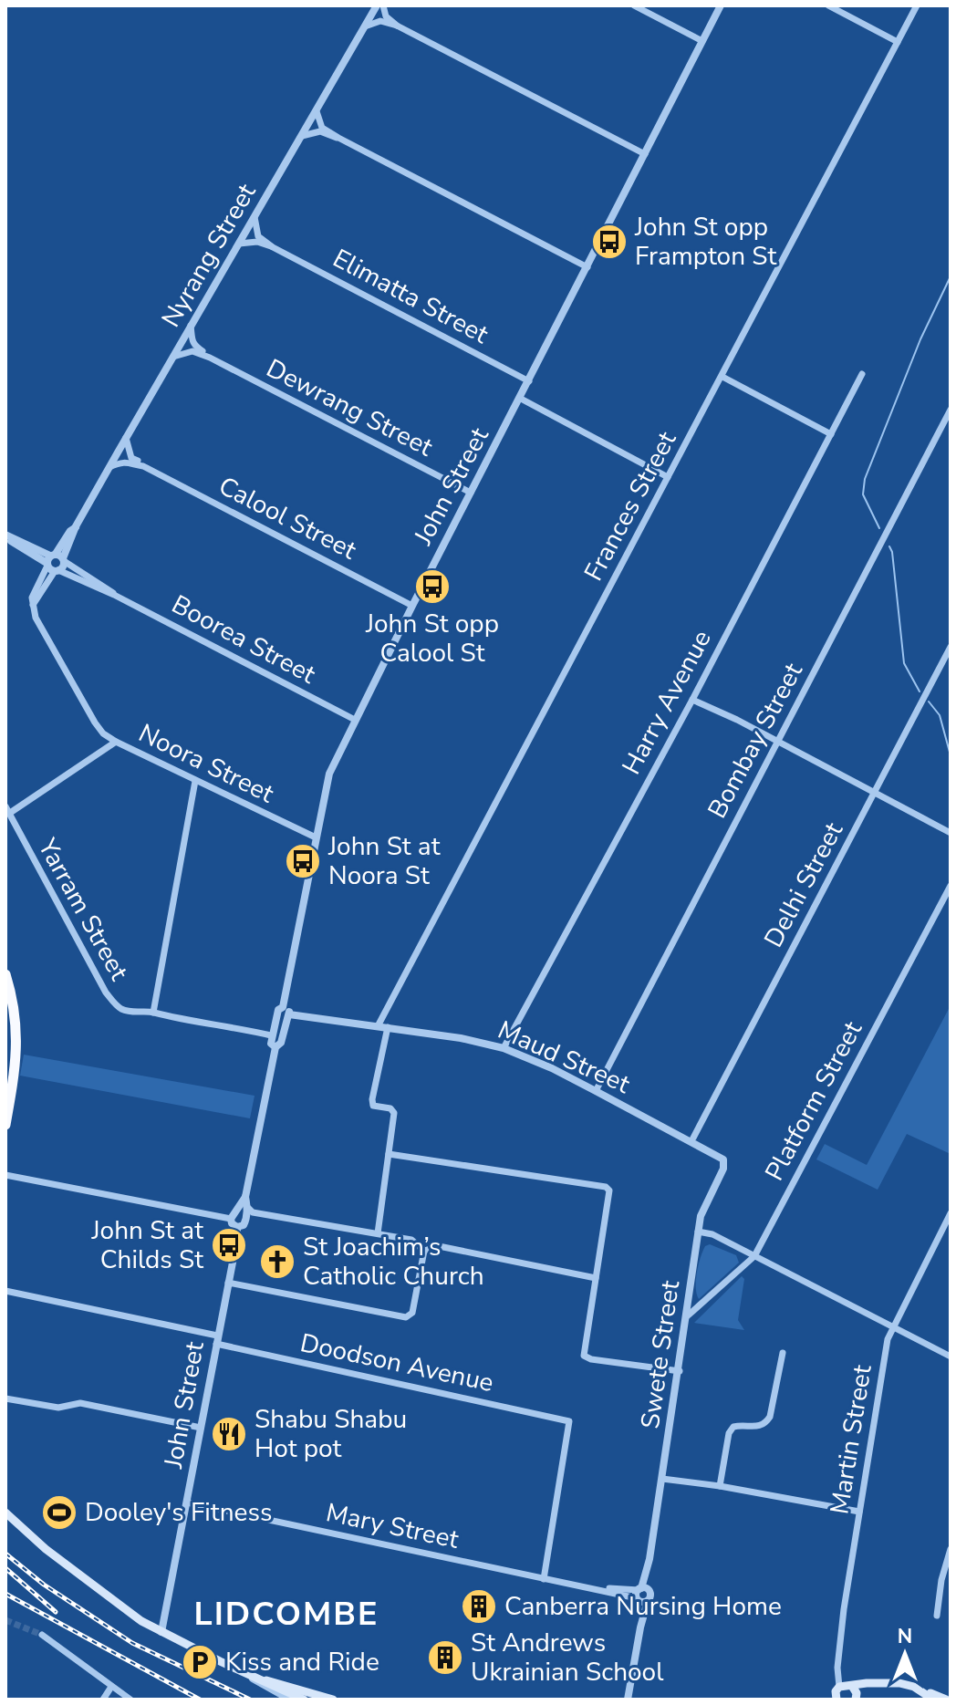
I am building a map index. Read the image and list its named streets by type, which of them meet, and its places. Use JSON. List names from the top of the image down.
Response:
{
  "streets": {
    "street": [
      "Nyrang Street",
      "Elimatta Street",
      "Dewrang Street",
      "John Street",
      "Frances Street",
      "Calool Street",
      "Boorea Street",
      "Harry Avenue",
      "Bombay Street",
      "Noora Street",
      "Delhi Street",
      "Yarram Street",
      "Maud Street",
      "Platform Street",
      "Swete Street",
      "Doodson Avenue",
      "Martin Street",
      "Mary Street"
    ]
  },
  "crossings": [
    ["Nyrang Street", "Elimatta Street"],
    ["Nyrang Street", "Dewrang Street"],
    ["Nyrang Street", "Calool Street"],
    ["Nyrang Street", "Boorea Street"],
    ["Nyrang Street", "Noora Street"],
    ["Elimatta Street", "John Street"],
    ["Dewrang Street", "John Street"],
    ["John Street", "Calool Street"],
    ["John Street", "Boorea Street"],
    ["John Street", "Noora Street"],
    ["John Street", "Maud Street"],
    ["John Street", "Doodson Avenue"],
    ["John Street", "Mary Street"],
    ["Frances Street", "Maud Street"],
    ["Harry Avenue", "Maud Street"],
    ["Bombay Street", "Maud Street"],
    ["Noora Street", "Yarram Street"],
    ["Delhi Street", "Maud Street"],
    ["Maud Street", "Swete Street"],
    ["Platform Street", "Swete Street"],
    ["Swete Street", "Mary Street"],
    ["Doodson Avenue", "Mary Street"]
  ],
  "districts": ["LIDCOMBE"],
  "places": {
    "bus stop": [
      "John St opp Frampton St",
      "John St opp Calool St",
      "John St at Noora St",
      "John St at Childs St"
    ],
    "church": ["St Joachim’s Catholic Church"],
    "restaurant": ["Shabu Shabu Hot pot"],
    "sports": ["Dooley's Fitness"],
    "building": ["Canberra Nursing Home", "St Andrews Ukrainian School"],
    "parking": ["Kiss and Ride"]
  },
  "north": "top"
}
